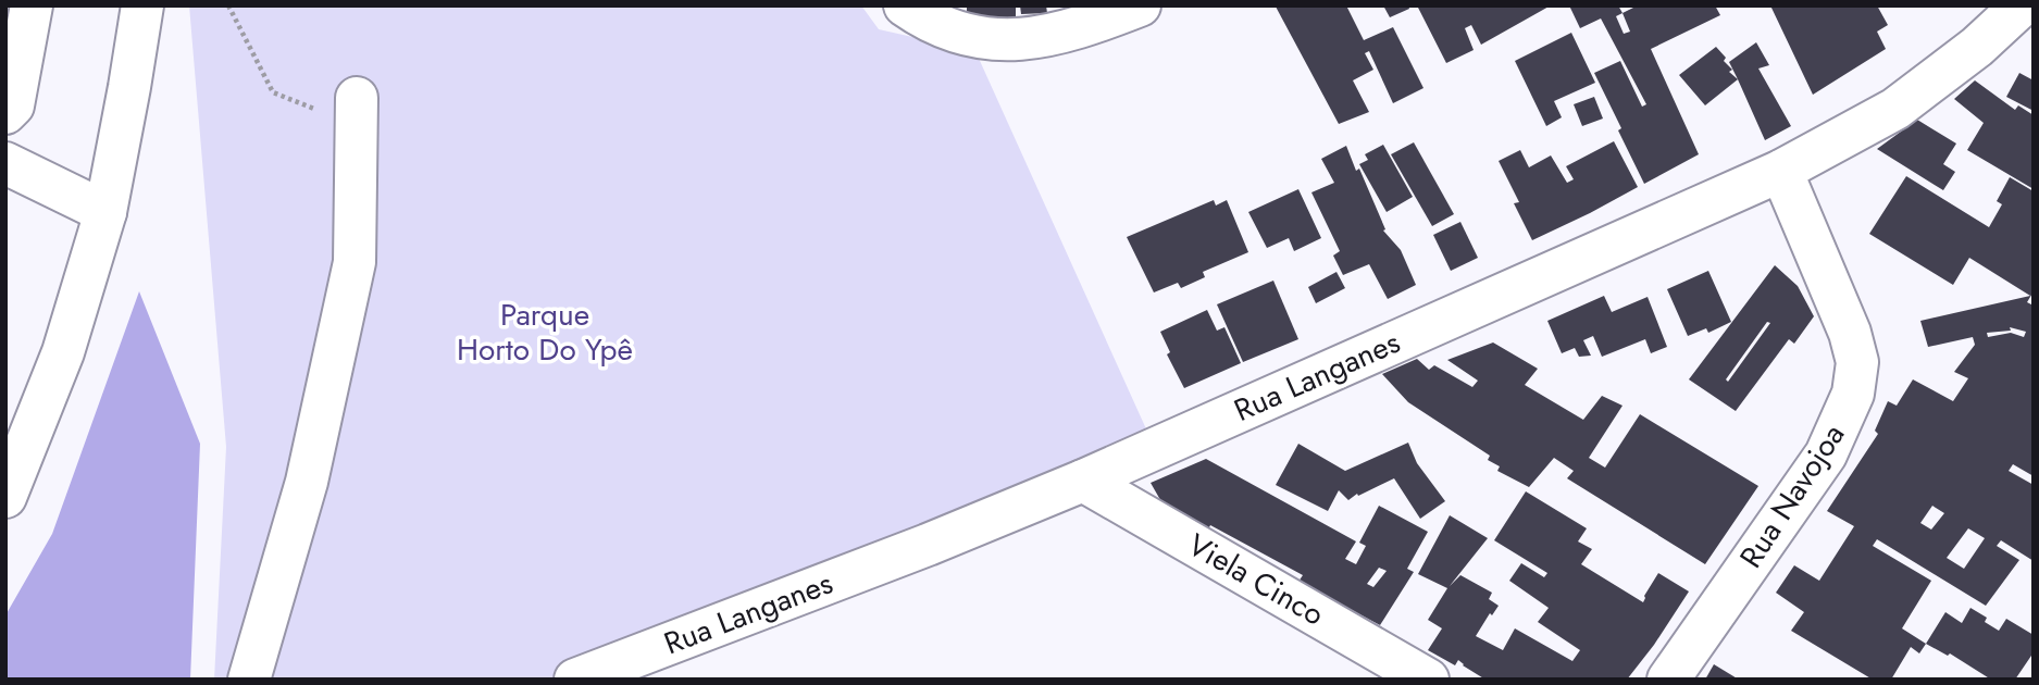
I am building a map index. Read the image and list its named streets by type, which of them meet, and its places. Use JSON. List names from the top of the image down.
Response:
{
  "streets": {
    "street": ["Rua Langanes", "Rua Navojoa", "Viela Cinco"]
  },
  "crossings": [
    ["Rua Langanes", "Rua Navojoa"],
    ["Rua Langanes", "Viela Cinco"]
  ],
  "parks": ["Parque Horto Do Ypê"]
}
